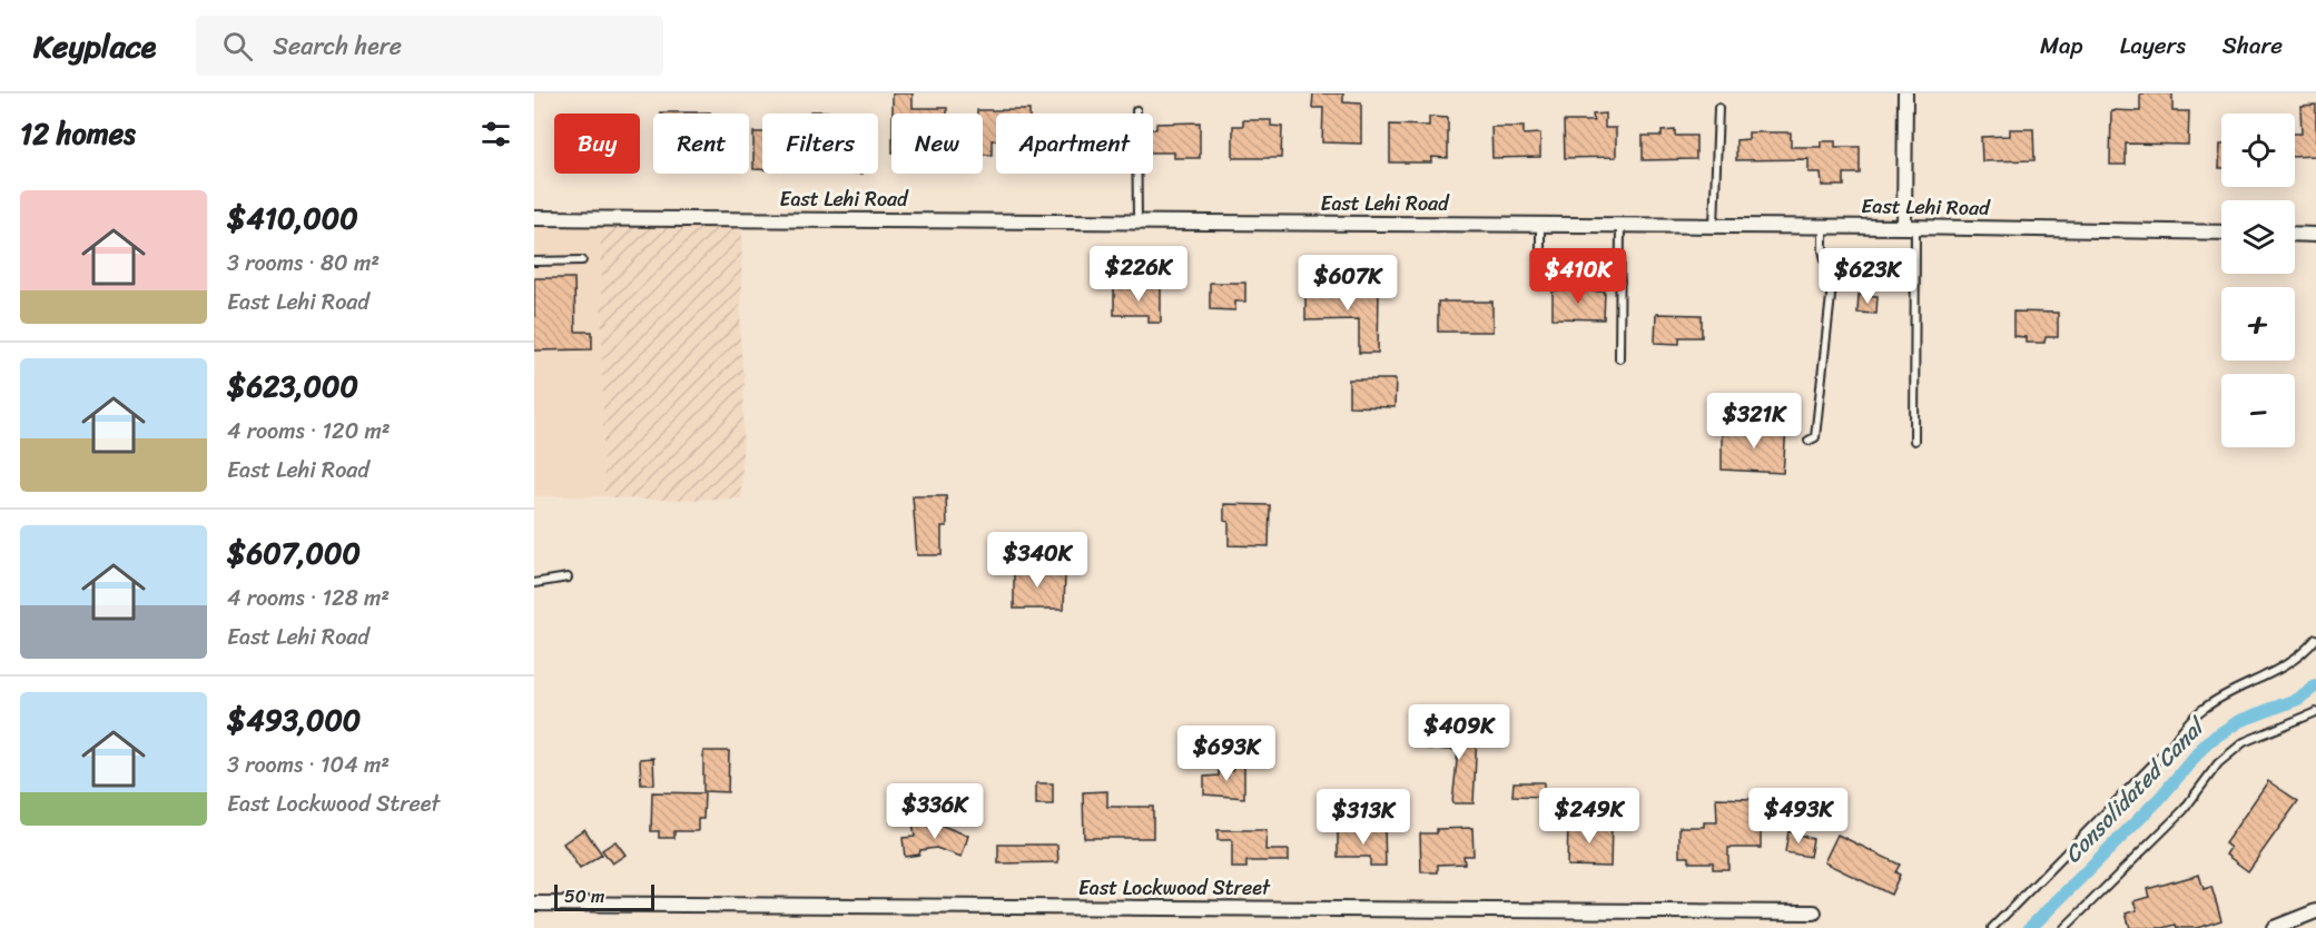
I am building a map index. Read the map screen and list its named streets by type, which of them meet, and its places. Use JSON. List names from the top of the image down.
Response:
{
  "streets": {
    "street": ["East Lehi Road", "East Lockwood Street"]
  },
  "water": ["Consolidated Canal"],
  "scale_bar": "50 m",
  "page": {
    "header": "Keyplace",
    "search": "Search here",
    "nav": ["Map", "Layers", "Share"],
    "heading": "12 homes",
    "map_buttons": ["+", "−"],
    "chip": [
      "Buy",
      "Rent",
      "Filters",
      "New",
      "Apartment"
    ],
    "list": [
      {
        "name": "$410,000",
        "note": "3 rooms · 80 m² · East Lehi Road"
      },
      {
        "name": "$623,000",
        "note": "4 rooms · 120 m² · East Lehi Road"
      },
      {
        "name": "$607,000",
        "note": "4 rooms · 128 m² · East Lehi Road"
      },
      {
        "name": "$493,000",
        "note": "3 rooms · 104 m² · East Lockwood Street"
      }
    ],
    "price": [
      "$226K",
      "$410K",
      "$623K",
      "$607K",
      "$321K",
      "$340K",
      "$409K",
      "$693K",
      "$336K",
      "$249K",
      "$493K",
      "$313K"
    ],
    "scale": "50 m"
  }
}
